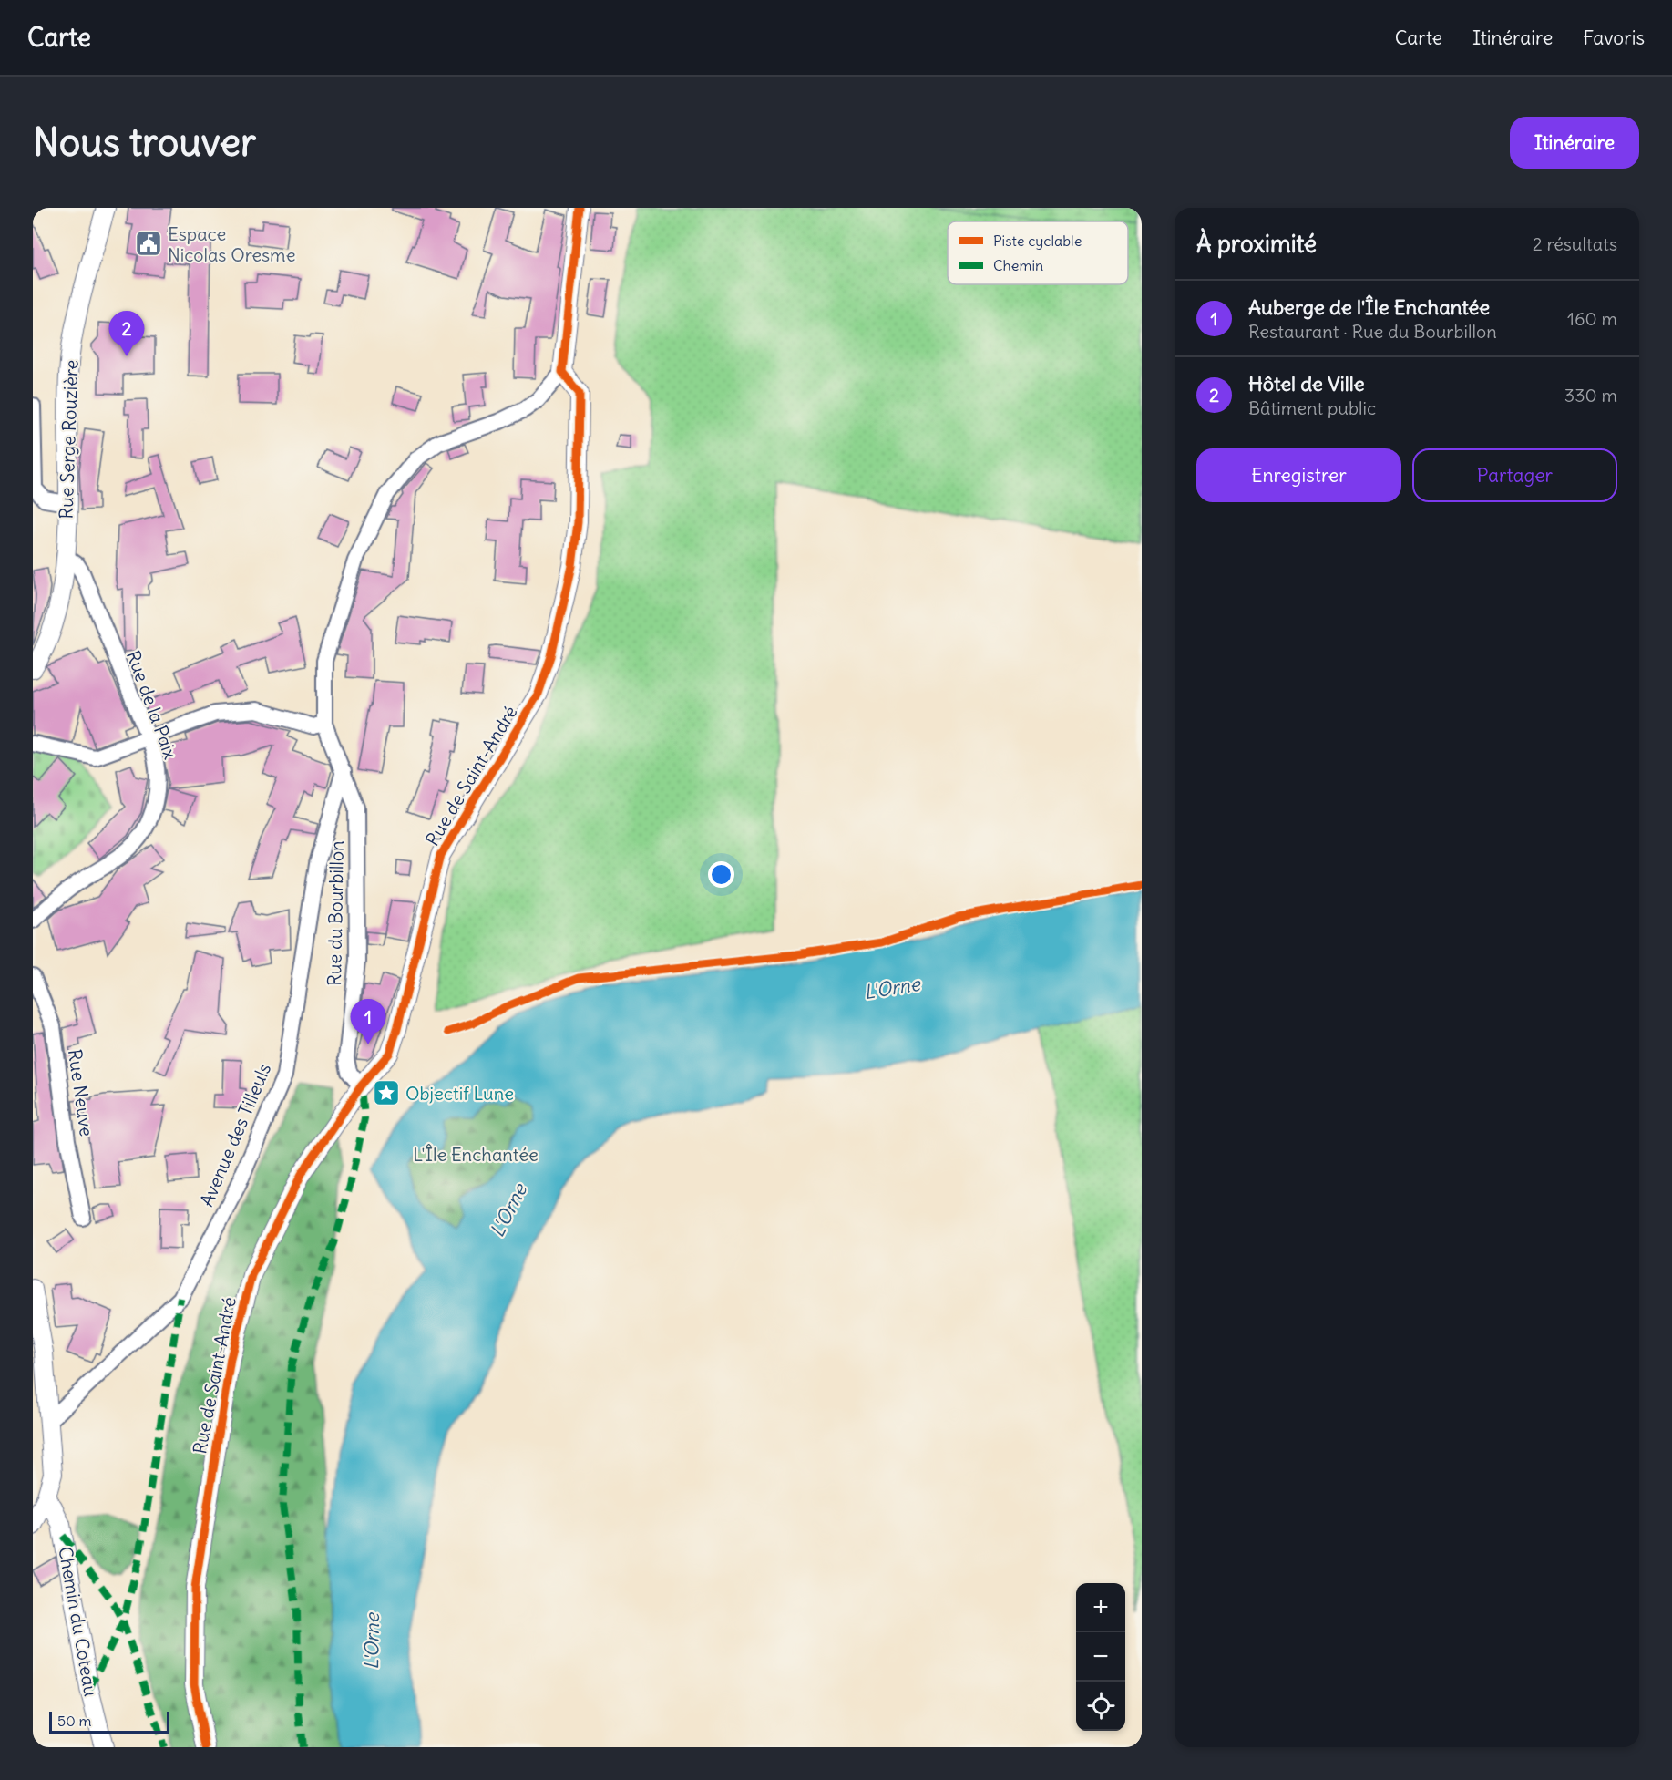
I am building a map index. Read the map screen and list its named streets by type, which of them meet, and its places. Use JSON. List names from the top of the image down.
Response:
{
  "streets": {
    "street": [
      "Rue Serge Rouzière",
      "Rue de la Paix",
      "Rue de Saint-André",
      "Rue du Bourbillon",
      "Rue Neuve",
      "Avenue des Tilleuls",
      "Chemin du Coteau"
    ]
  },
  "crossings": [
    ["Rue Serge Rouzière", "Rue de la Paix"],
    ["Rue de Saint-André", "Rue du Bourbillon"],
    ["Rue du Bourbillon", "Avenue des Tilleuls"]
  ],
  "water": ["L'Orne"],
  "parks": ["L'Île Enchantée"],
  "places": {
    "public building": ["Espace Nicolas Oresme"],
    "place": ["Objectif Lune"]
  },
  "legend": ["Piste cyclable", "Chemin"],
  "scale_bar": "50 m",
  "page": {
    "header": "Carte",
    "nav": ["Carte", "Itinéraire", "Favoris"],
    "buttons": [
      "Itinéraire",
      ["Enregistrer", "Partager"]
    ],
    "title": "Nous trouver",
    "heading": ["À proximité", "2 résultats"],
    "list": [
      {
        "mark": "1",
        "name": "Auberge de l'Île Enchantée",
        "note": "Restaurant · Rue du Bourbillon",
        "value": "160 m"
      },
      {
        "mark": "2",
        "name": "Hôtel de Ville",
        "note": "Bâtiment public",
        "value": "330 m"
      }
    ],
    "pins": ["2", "1"],
    "map_buttons": ["+", "−"],
    "scale": "50 m"
  }
}
